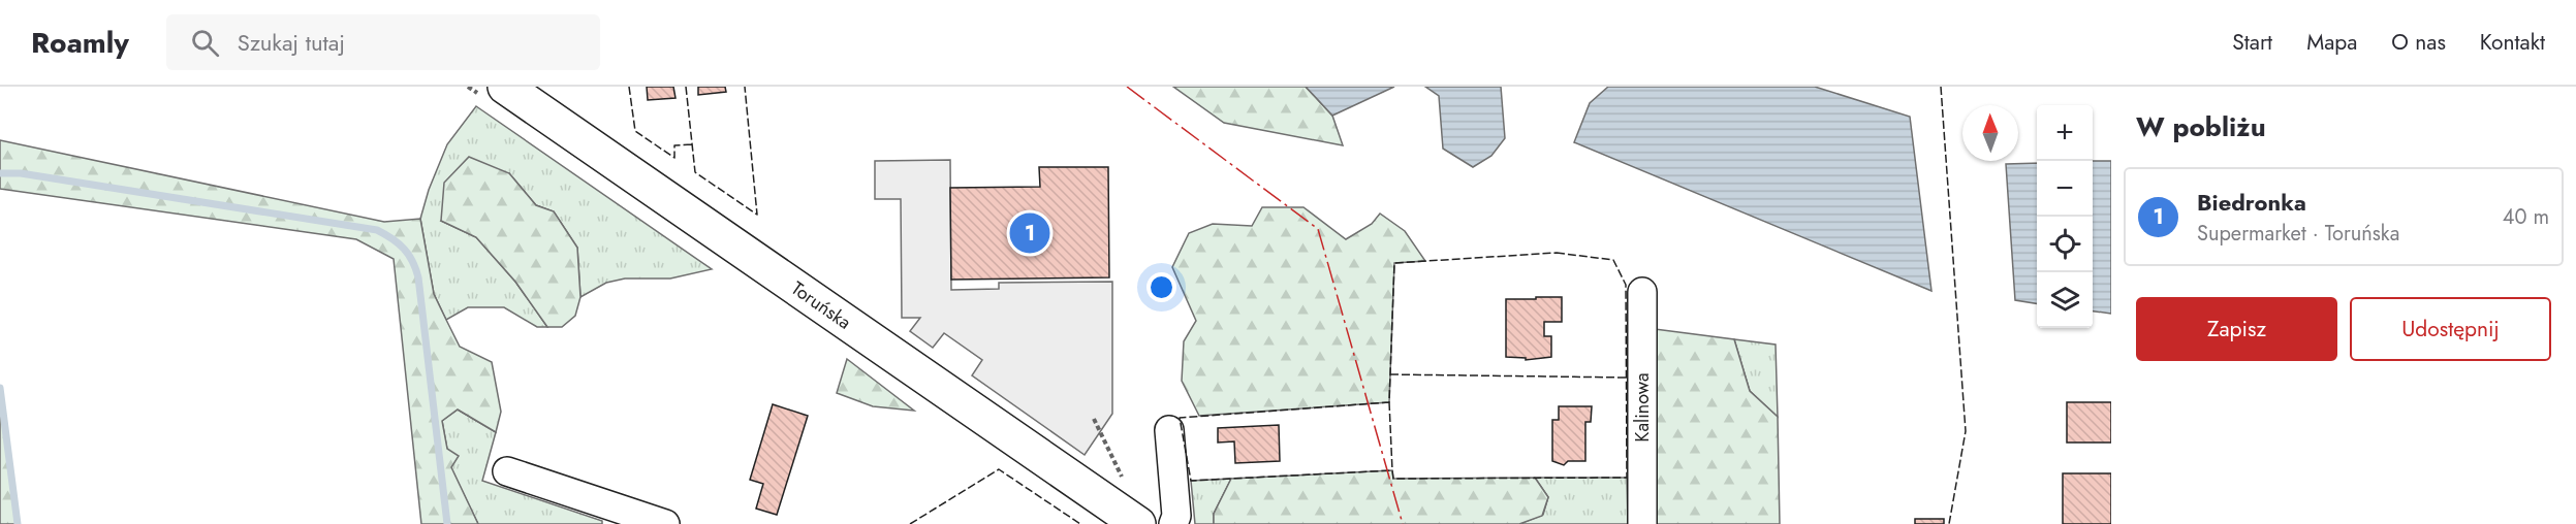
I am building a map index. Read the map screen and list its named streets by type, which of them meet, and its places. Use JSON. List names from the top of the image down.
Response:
{
  "streets": {
    "main road": ["Toruńska"],
    "street": ["Kalinowa"]
  },
  "north": "top",
  "page": {
    "header": "Roamly",
    "search": "Szukaj tutaj",
    "nav": [
      "Start",
      "Mapa",
      "O nas",
      "Kontakt"
    ],
    "heading": "W pobliżu",
    "map_buttons": ["+", "−"],
    "list": [
      {
        "mark": "1",
        "name": "Biedronka",
        "note": "Supermarket · Toruńska",
        "value": "40 m"
      }
    ],
    "pins": "1",
    "buttons": ["Zapisz", "Udostępnij"]
  }
}
